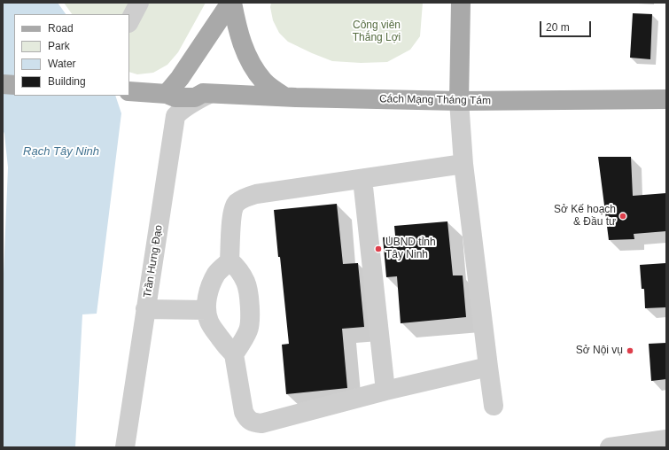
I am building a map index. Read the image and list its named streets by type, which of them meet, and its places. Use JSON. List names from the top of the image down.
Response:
{
  "streets": {
    "main road": ["Cách Mạng Tháng Tám"],
    "street": ["Trần Hưng Đạo"]
  },
  "water": ["Rạch Tây Ninh"],
  "parks": ["Công viên Thắng Lợi"],
  "places": ["Sở Kế hoạch & Đầu tư", "UBND tỉnh Tây Ninh", "Sở Nội vụ"],
  "legend": [
    "Road",
    "Park",
    "Water",
    "Building"
  ],
  "scale_bar": "20 m"
}
